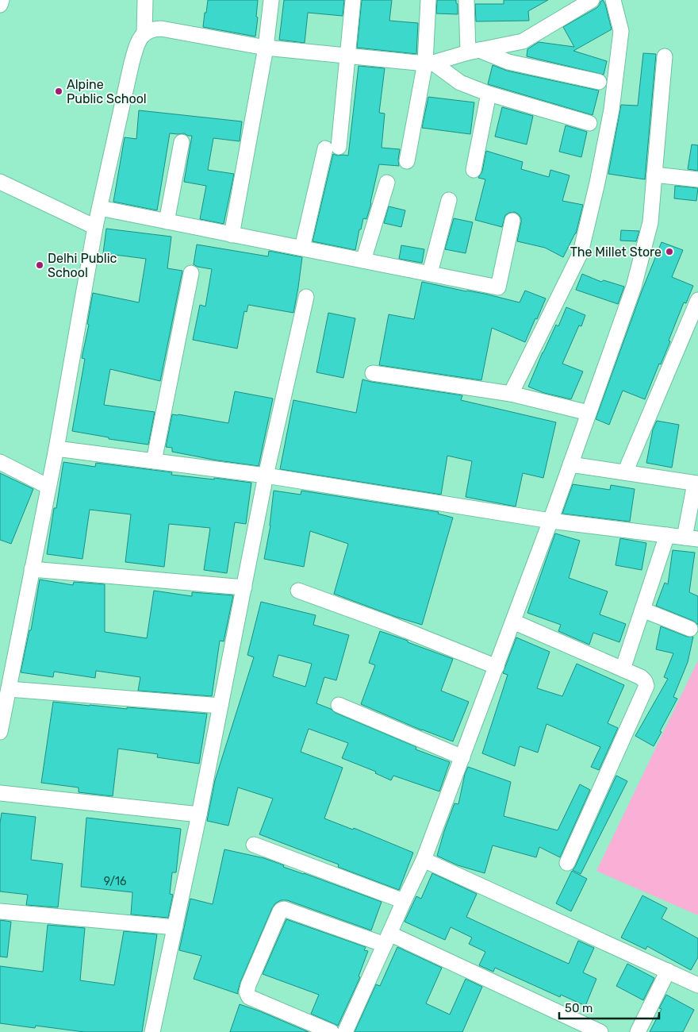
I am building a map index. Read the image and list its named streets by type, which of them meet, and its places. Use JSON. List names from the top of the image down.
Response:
{
  "places": ["Alpine Public School", "The Millet Store", "Delhi Public School"],
  "house_numbers": ["9/16"],
  "scale_bar": "50 m"
}
